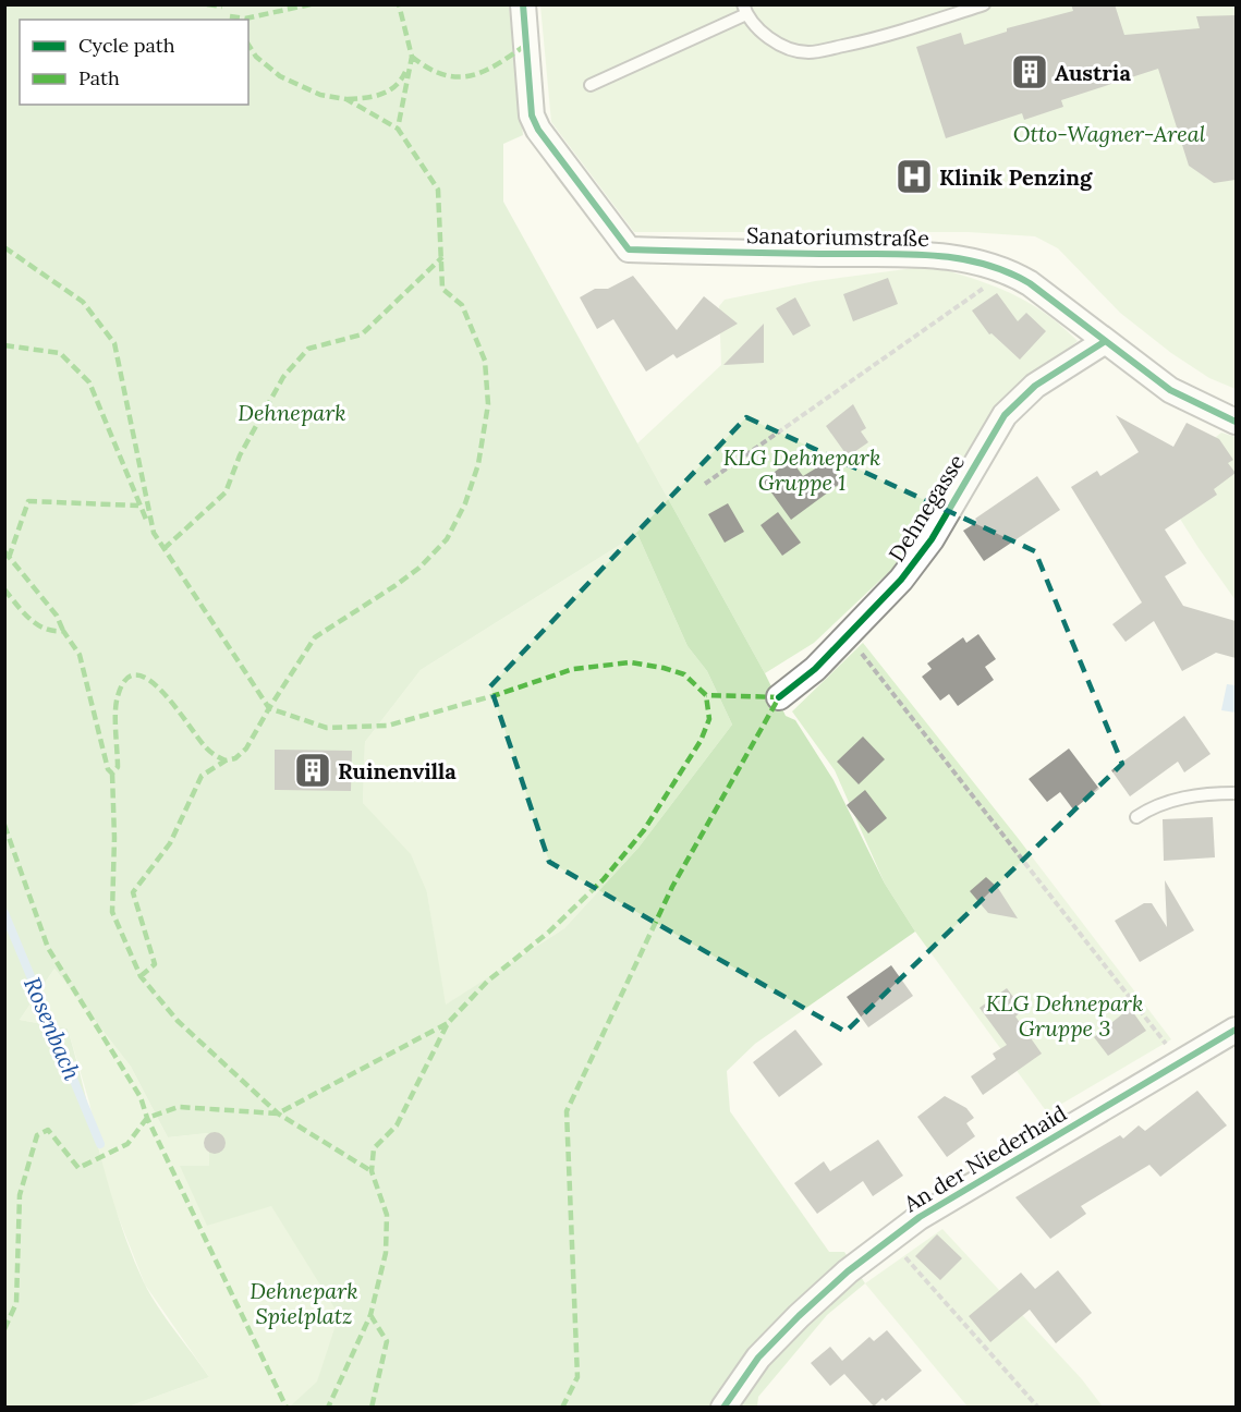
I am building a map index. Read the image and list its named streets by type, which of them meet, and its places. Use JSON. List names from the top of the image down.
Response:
{
  "streets": {
    "street": ["Sanatoriumstraße", "Dehnegasse", "An der Niederhaid"]
  },
  "crossings": [
    ["Sanatoriumstraße", "Dehnegasse"]
  ],
  "water": ["Rosenbach"],
  "parks": [
    "Otto-Wagner-Areal",
    "Dehnepark",
    "KLG Dehnepark Gruppe 1",
    "KLG Dehnepark Gruppe 3",
    "Dehnepark Spielplatz"
  ],
  "places": {
    "building": ["Austria", "Ruinenvilla"],
    "hospital": ["Klinik Penzing"]
  },
  "legend": ["Cycle path", "Path"]
}
